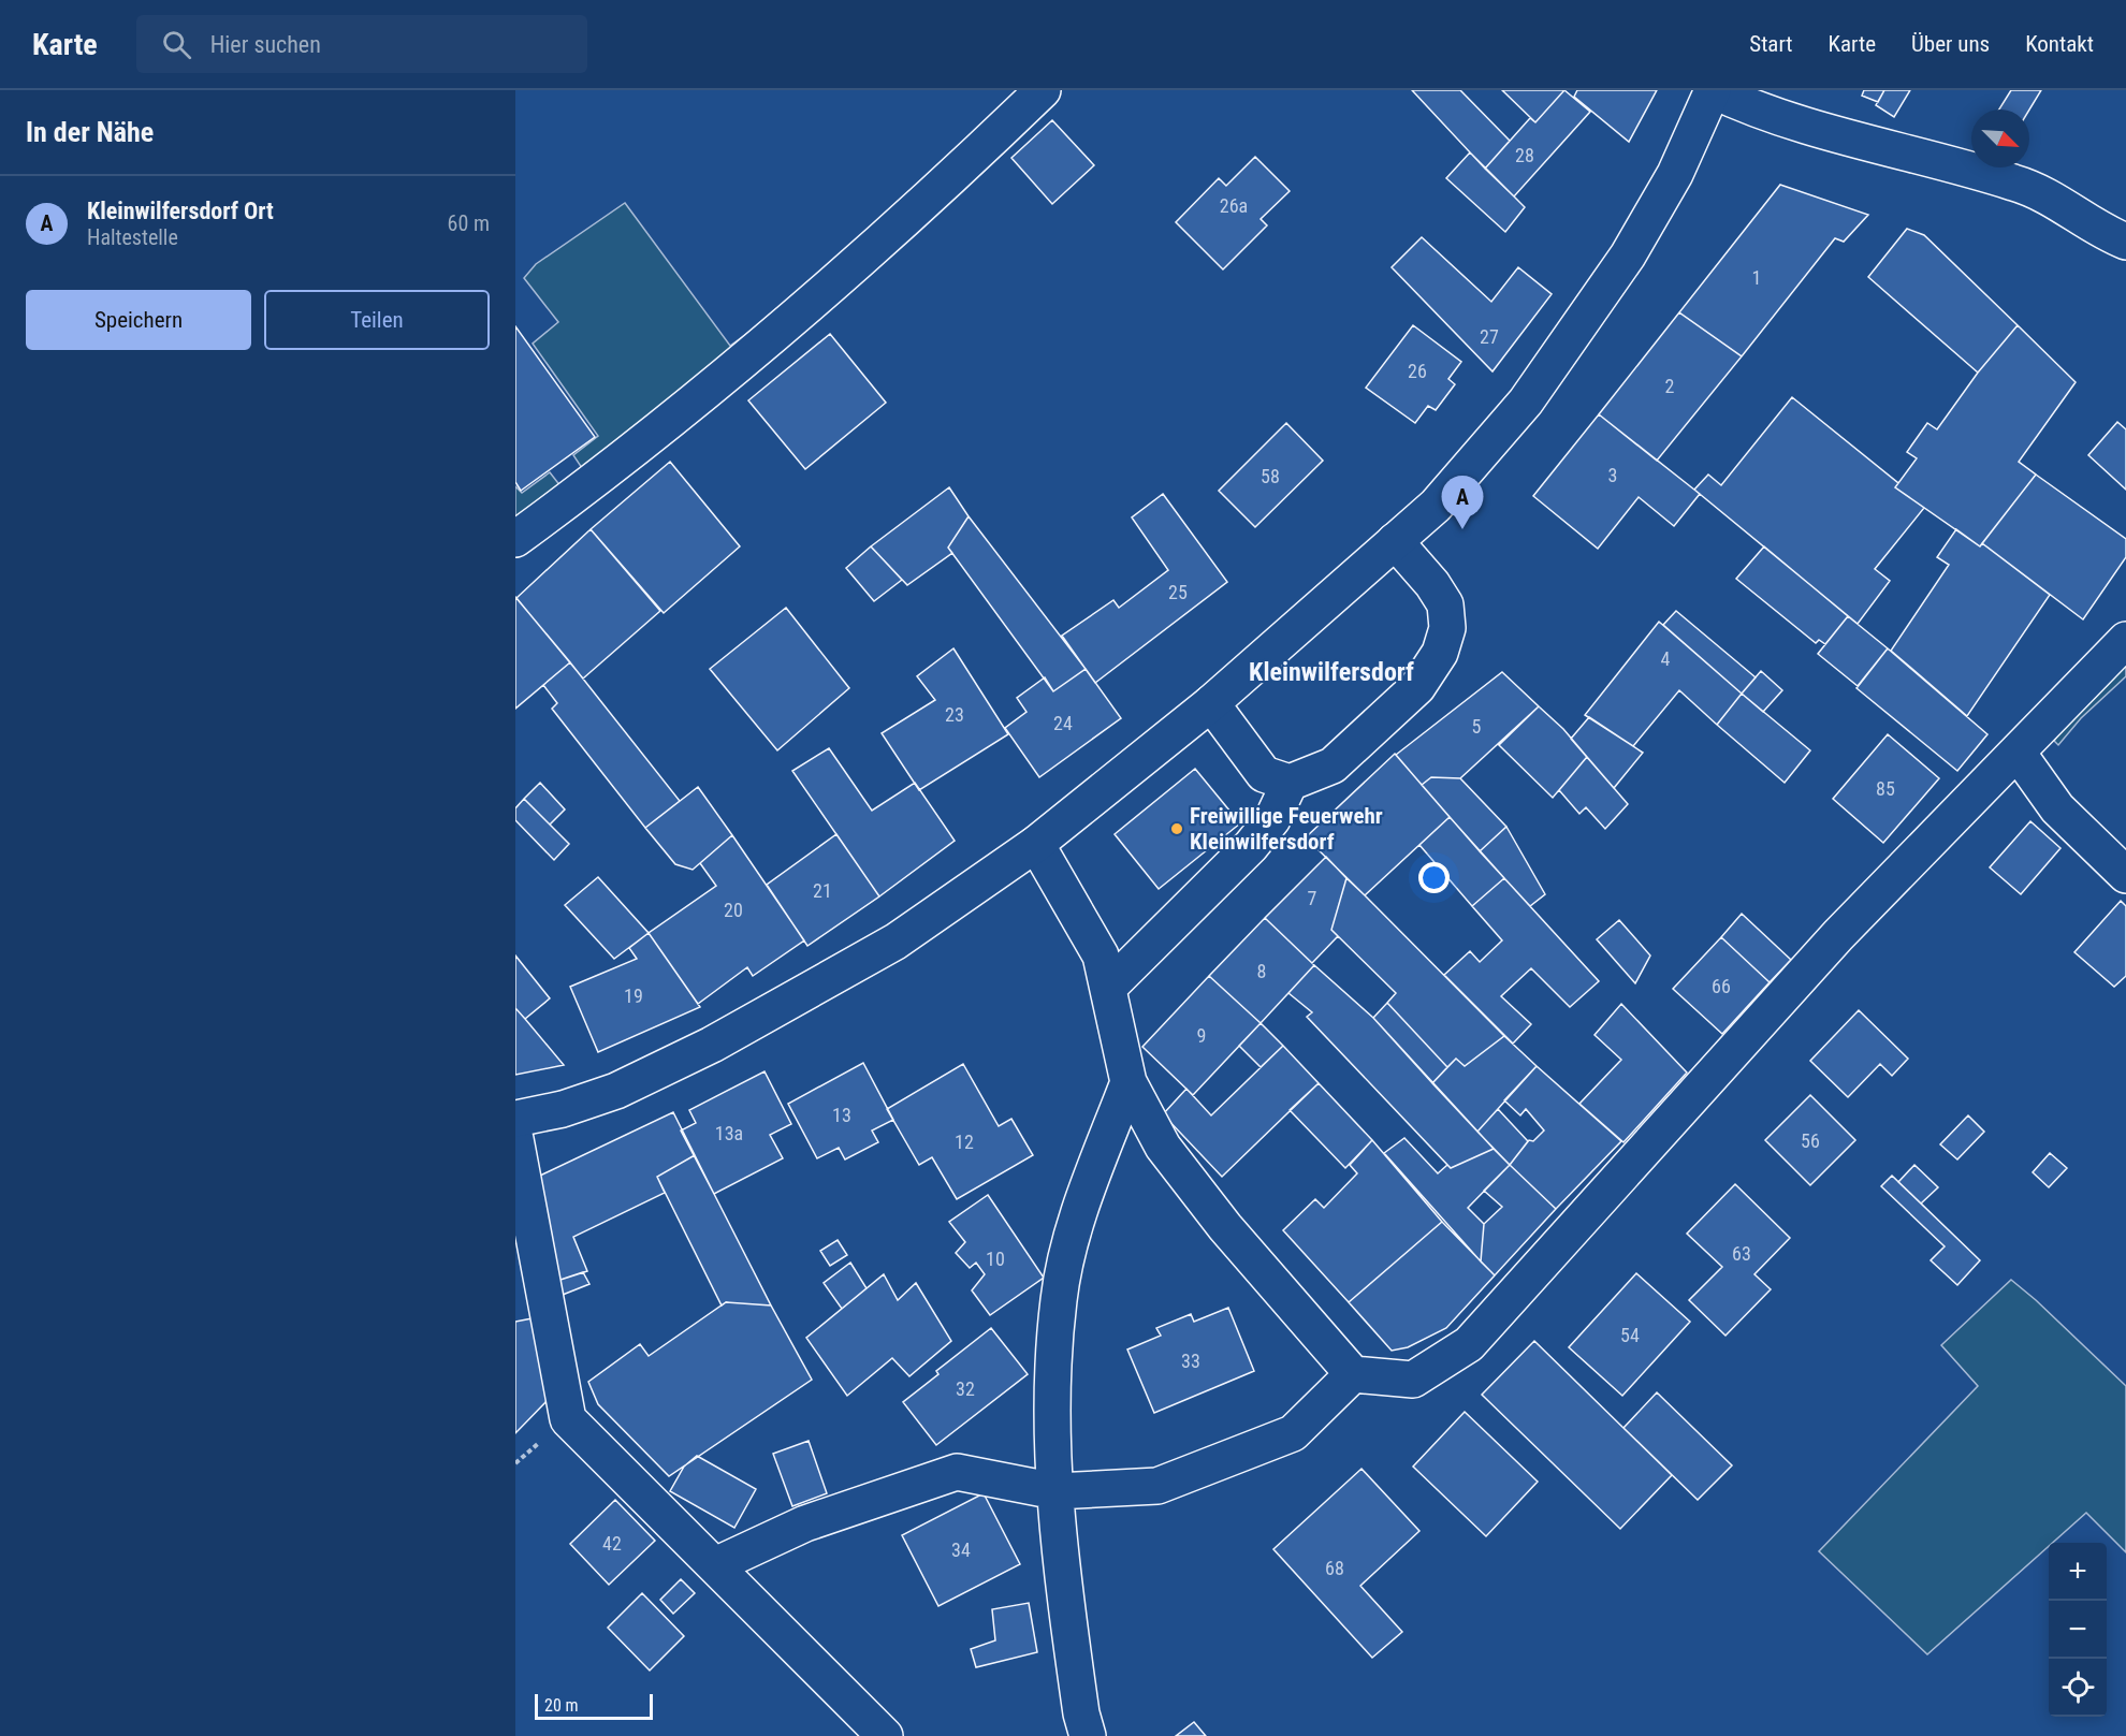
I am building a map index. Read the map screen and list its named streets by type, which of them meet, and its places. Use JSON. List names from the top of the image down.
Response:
{
  "districts": ["Kleinwilfersdorf"],
  "places": ["Freiwillige Feuerwehr Kleinwilfersdorf"],
  "house_numbers": [
    "28",
    "26a",
    "1",
    "27",
    "26",
    "2",
    "3",
    "58",
    "25",
    "4",
    "23",
    "24",
    "5",
    "85",
    "21",
    "7",
    "20",
    "8",
    "66",
    "19",
    "9",
    "13",
    "13a",
    "56",
    "12",
    "63",
    "10",
    "54",
    "33",
    "32",
    "42",
    "34",
    "68"
  ],
  "scale_bar": "20 m",
  "north": "bottom right",
  "page": {
    "header": "Karte",
    "search": "Hier suchen",
    "nav": [
      "Start",
      "Karte",
      "Über uns",
      "Kontakt"
    ],
    "heading": "In der Nähe",
    "list": [
      {
        "mark": "A",
        "name": "Kleinwilfersdorf Ort",
        "note": "Haltestelle",
        "value": "60 m"
      }
    ],
    "buttons": ["Speichern", "Teilen"],
    "pins": "A",
    "map_buttons": ["+", "−"],
    "scale": "20 m"
  }
}
